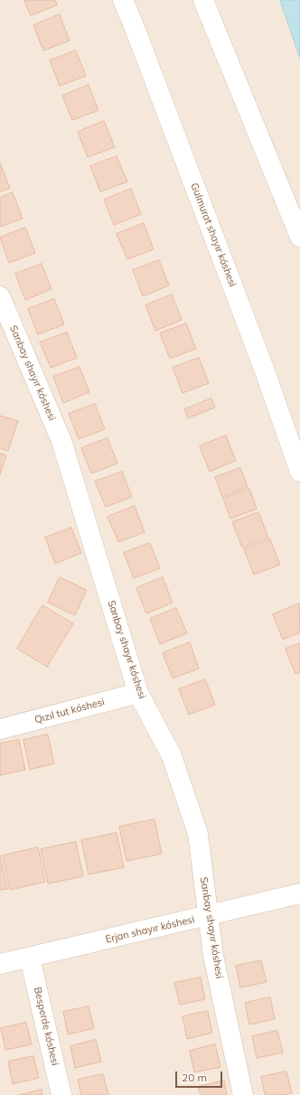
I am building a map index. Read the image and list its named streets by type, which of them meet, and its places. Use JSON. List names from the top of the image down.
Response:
{
  "streets": {
    "street": [
      "Gulmurat shayır kóshesi",
      "Sarıbay shayır kóshesi",
      "Qızıl tut kóshesi",
      "Erjan shayır kóshesi",
      "Besperde kóshesi"
    ]
  },
  "crossings": [
    ["Sarıbay shayır kóshesi", "Qızıl tut kóshesi"],
    ["Sarıbay shayır kóshesi", "Erjan shayır kóshesi"],
    ["Erjan shayır kóshesi", "Besperde kóshesi"]
  ],
  "scale_bar": "20 m"
}
